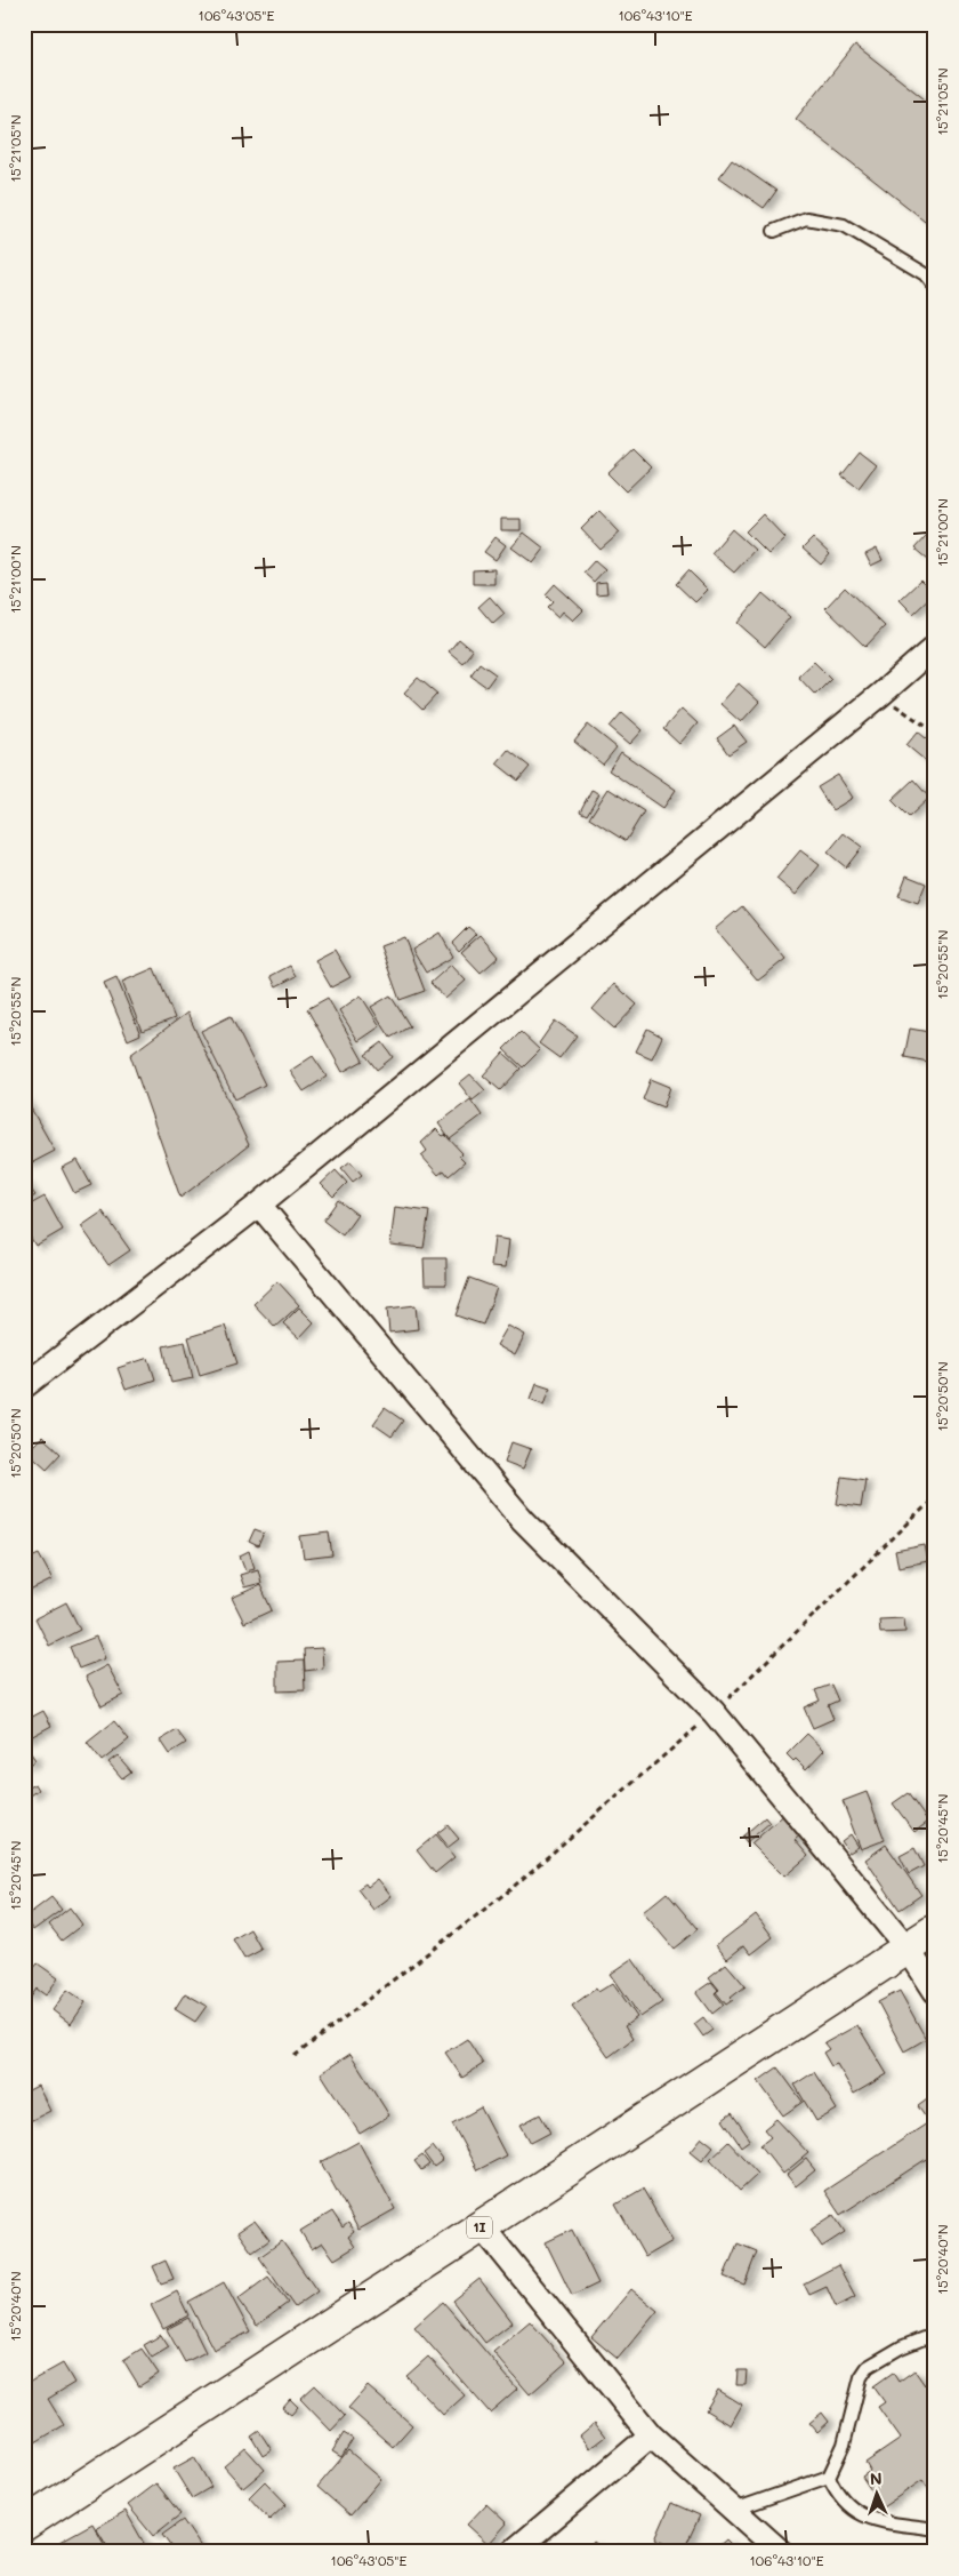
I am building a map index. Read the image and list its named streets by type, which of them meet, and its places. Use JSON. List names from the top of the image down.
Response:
{
  "streets": {
    "highway": ["1I"]
  },
  "north": "top",
  "coordinates": [
    "106°43'05\"E",
    "106°43'10\"E",
    "15°21'05\"N",
    "15°21'00\"N",
    "15°20'55\"N",
    "15°20'50\"N",
    "15°20'45\"N",
    "15°20'40\"N"
  ]
}
